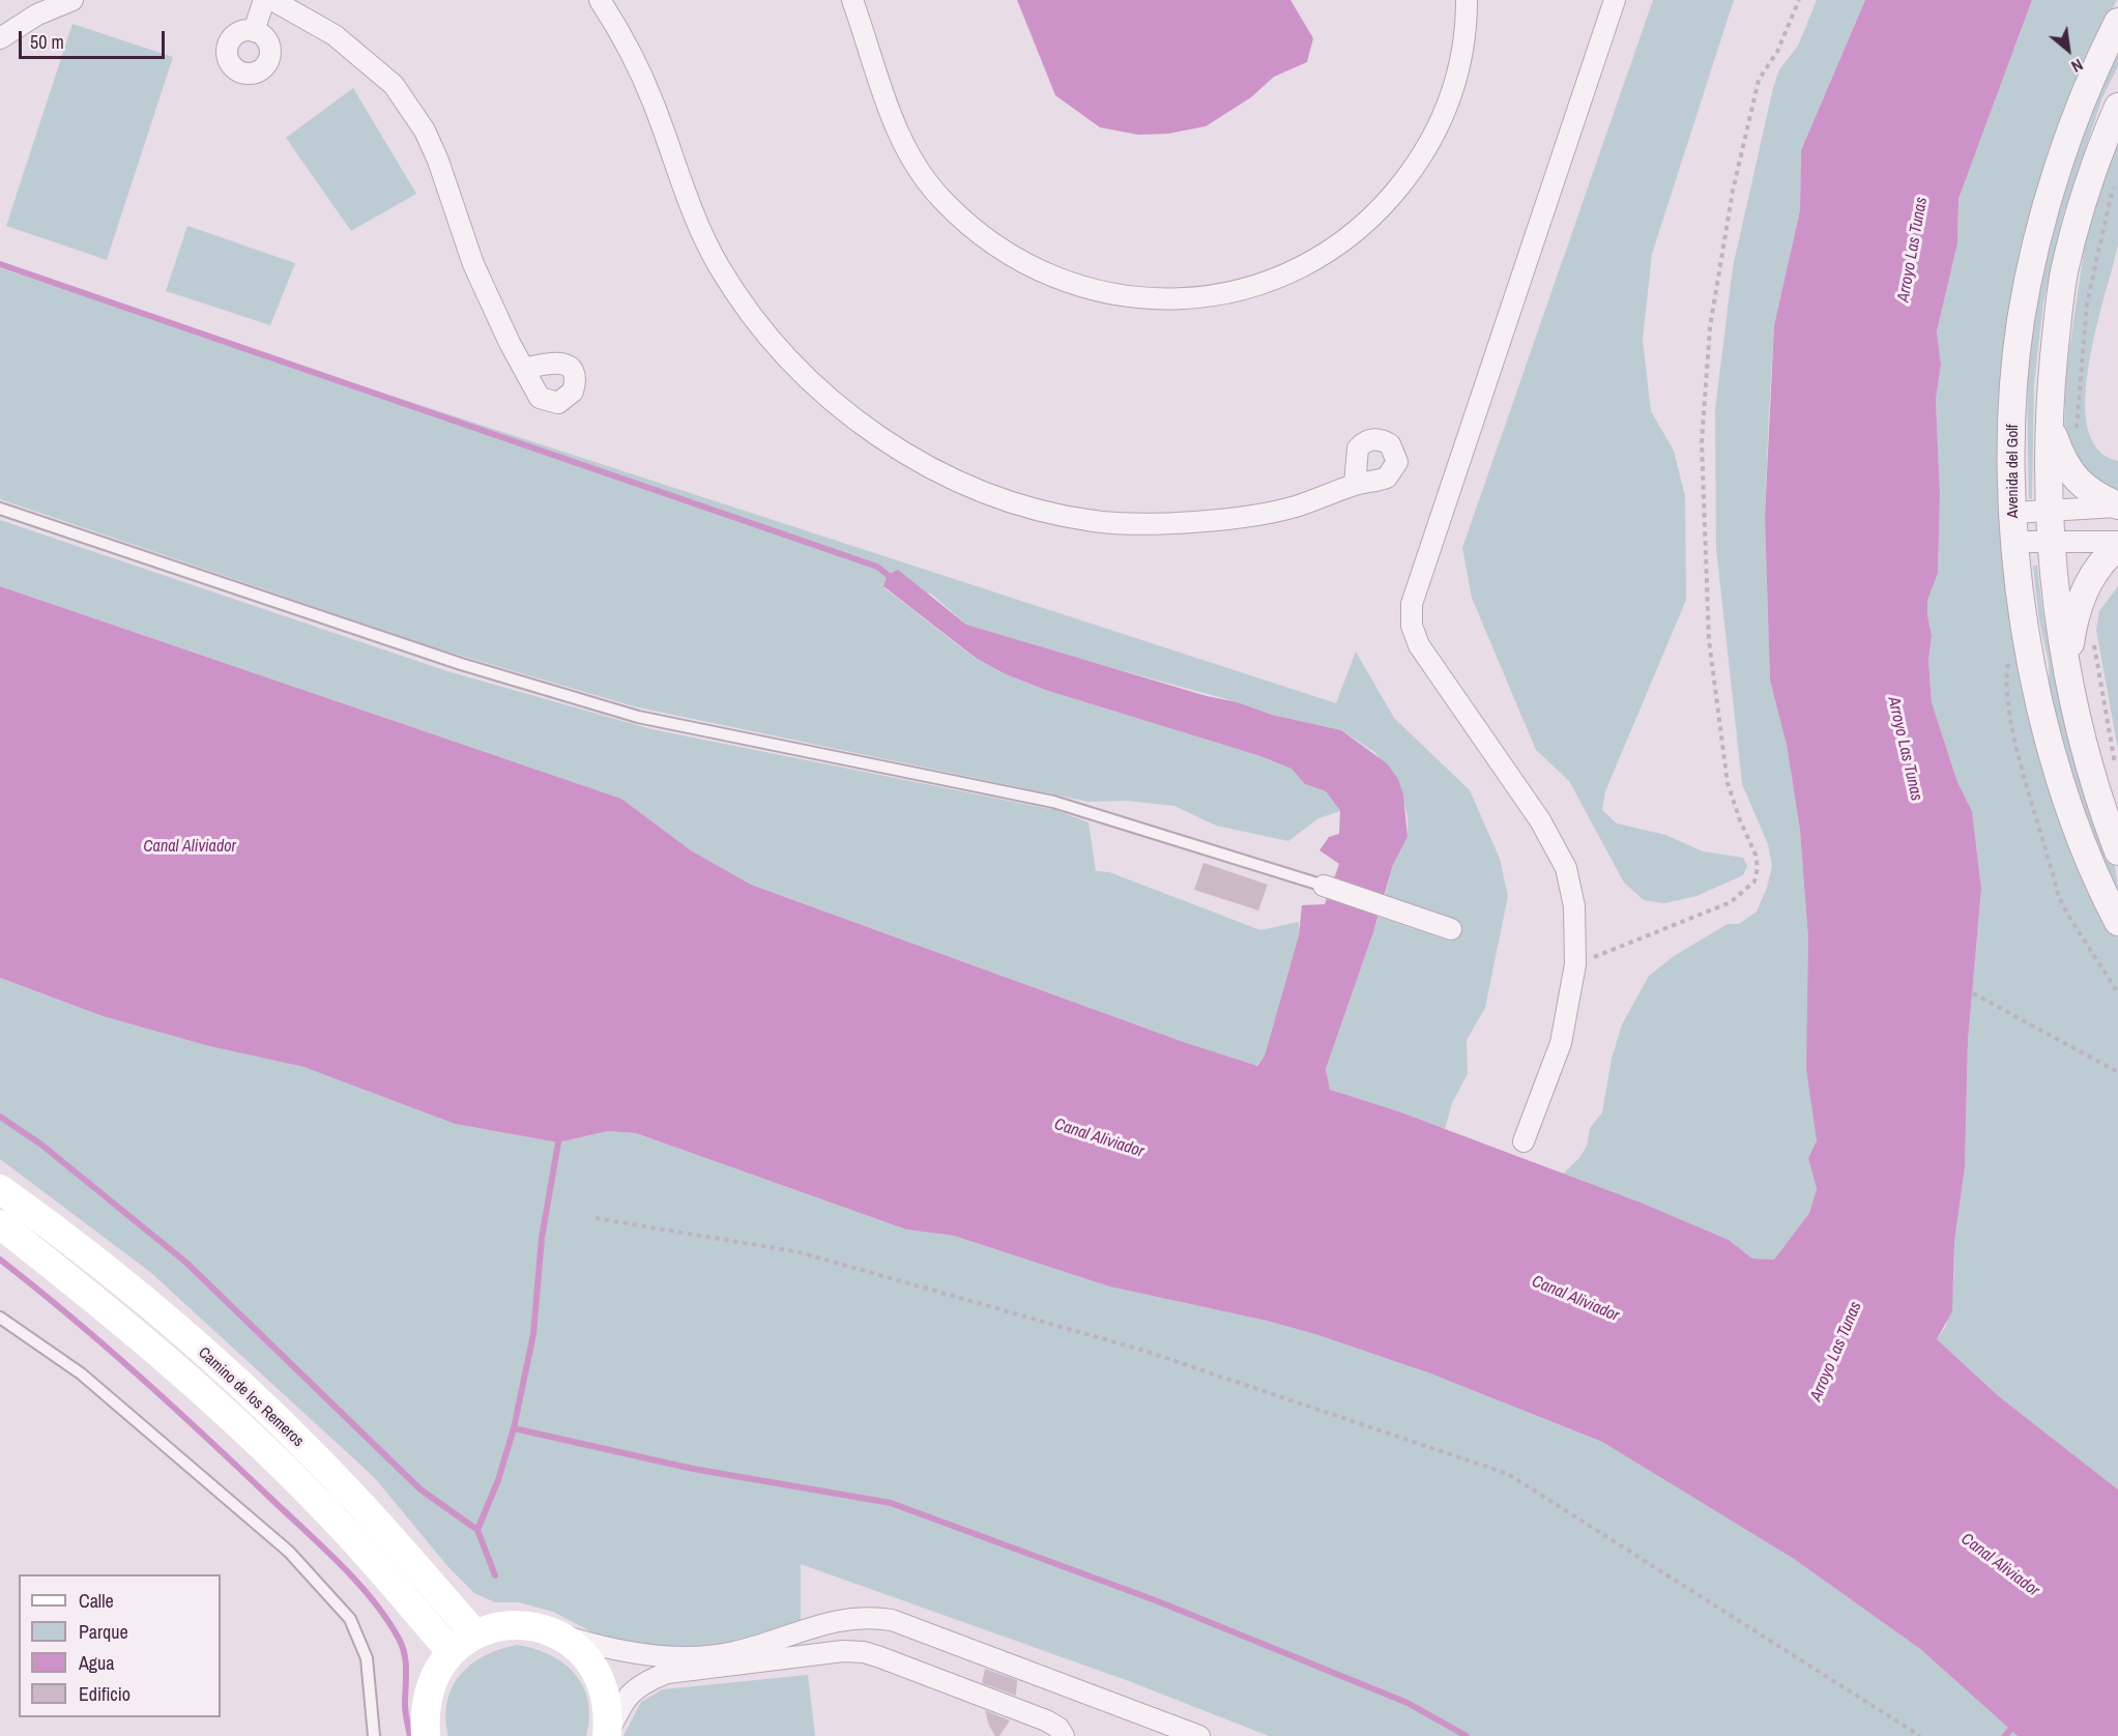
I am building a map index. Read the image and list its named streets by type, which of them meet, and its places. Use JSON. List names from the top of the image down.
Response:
{
  "streets": {
    "main road": ["Camino de los Remeros"],
    "street": ["Avenida del Golf"]
  },
  "water": ["Arroyo Las Tunas", "Canal Aliviador"],
  "legend": [
    "Calle",
    "Parque",
    "Agua",
    "Edificio"
  ],
  "scale_bar": "50 m",
  "north": "bottom right"
}
